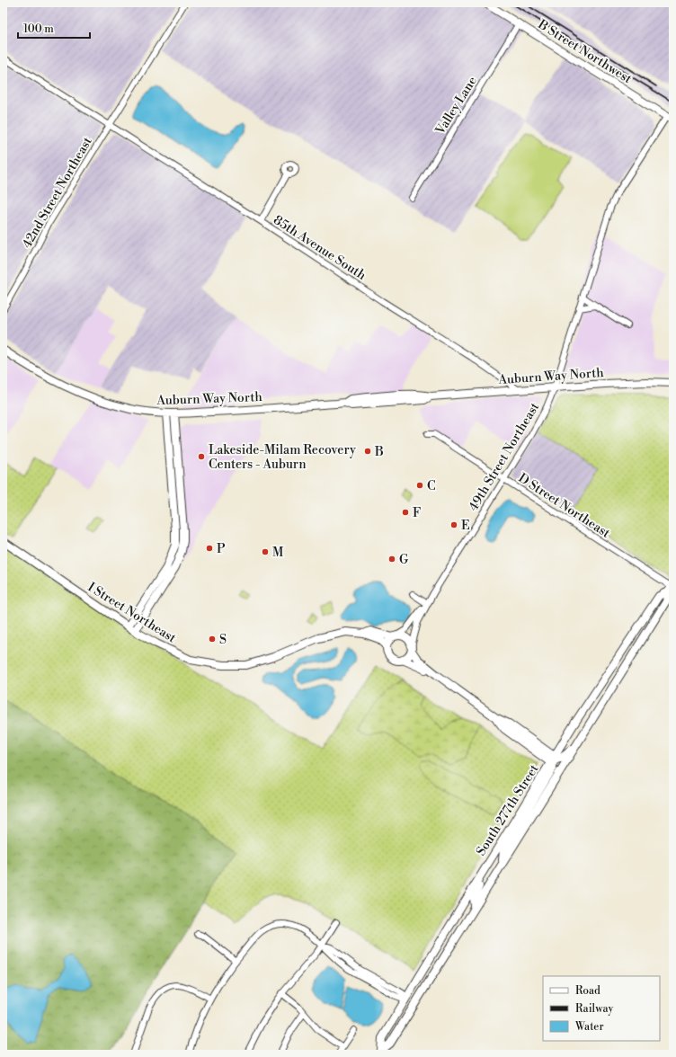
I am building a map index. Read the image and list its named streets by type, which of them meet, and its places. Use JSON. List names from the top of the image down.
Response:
{
  "streets": {
    "main road": [
      "B Street Northwest",
      "Auburn Way North",
      "I Street Northeast",
      "South 277th Street"
    ],
    "street": [
      "Valley Lane",
      "42nd Street Northeast",
      "85th Avenue South",
      "49th Street Northeast",
      "D Street Northeast"
    ]
  },
  "crossings": [
    ["B Street Northwest", "Valley Lane"],
    ["B Street Northwest", "49th Street Northeast"],
    ["42nd Street Northeast", "85th Avenue South"],
    ["85th Avenue South", "Auburn Way North"],
    ["Auburn Way North", "49th Street Northeast"],
    ["49th Street Northeast", "D Street Northeast"],
    ["49th Street Northeast", "I Street Northeast"],
    ["D Street Northeast", "South 277th Street"]
  ],
  "places": [
    "B",
    "Lakeside-Milam Recovery Centers - Auburn",
    "C",
    "F",
    "E",
    "P",
    "M",
    "G",
    "S"
  ],
  "legend": ["Road", "Railway", "Water"],
  "scale_bar": "100 m"
}
